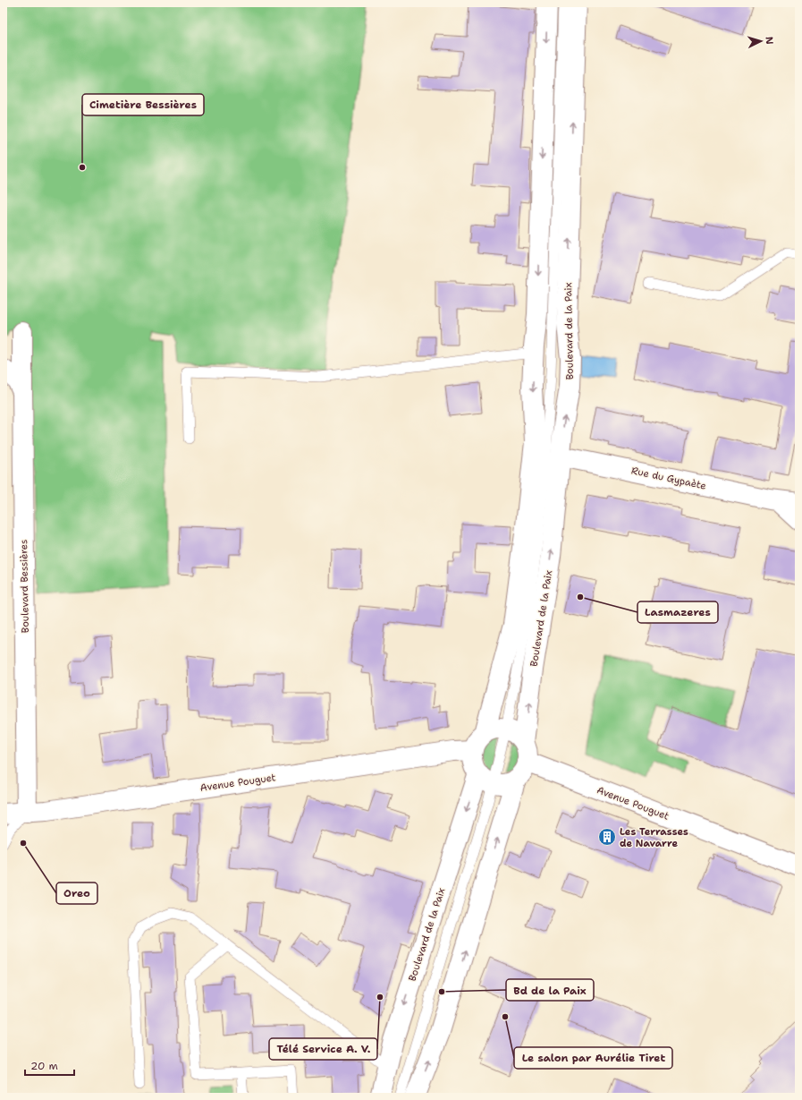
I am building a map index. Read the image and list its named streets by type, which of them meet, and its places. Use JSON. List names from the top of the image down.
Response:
{
  "streets": {
    "main road": [
      "Boulevard de la Paix",
      "Rue du Gypaète",
      "Boulevard Bessières",
      "Avenue Pouguet"
    ]
  },
  "crossings": [
    ["Boulevard de la Paix", "Rue du Gypaète"],
    ["Boulevard de la Paix", "Avenue Pouguet"],
    ["Boulevard Bessières", "Avenue Pouguet"]
  ],
  "places": {
    "other": [
      "Cimetière Bessières",
      "Lasmazeres",
      "Oreo",
      "Bd de la Paix",
      "Télé Service A. V.",
      "Le salon par Aurélie Tiret"
    ],
    "building": ["Les Terrasses de Navarre"]
  },
  "scale_bar": "20 m",
  "north": "right"
}
